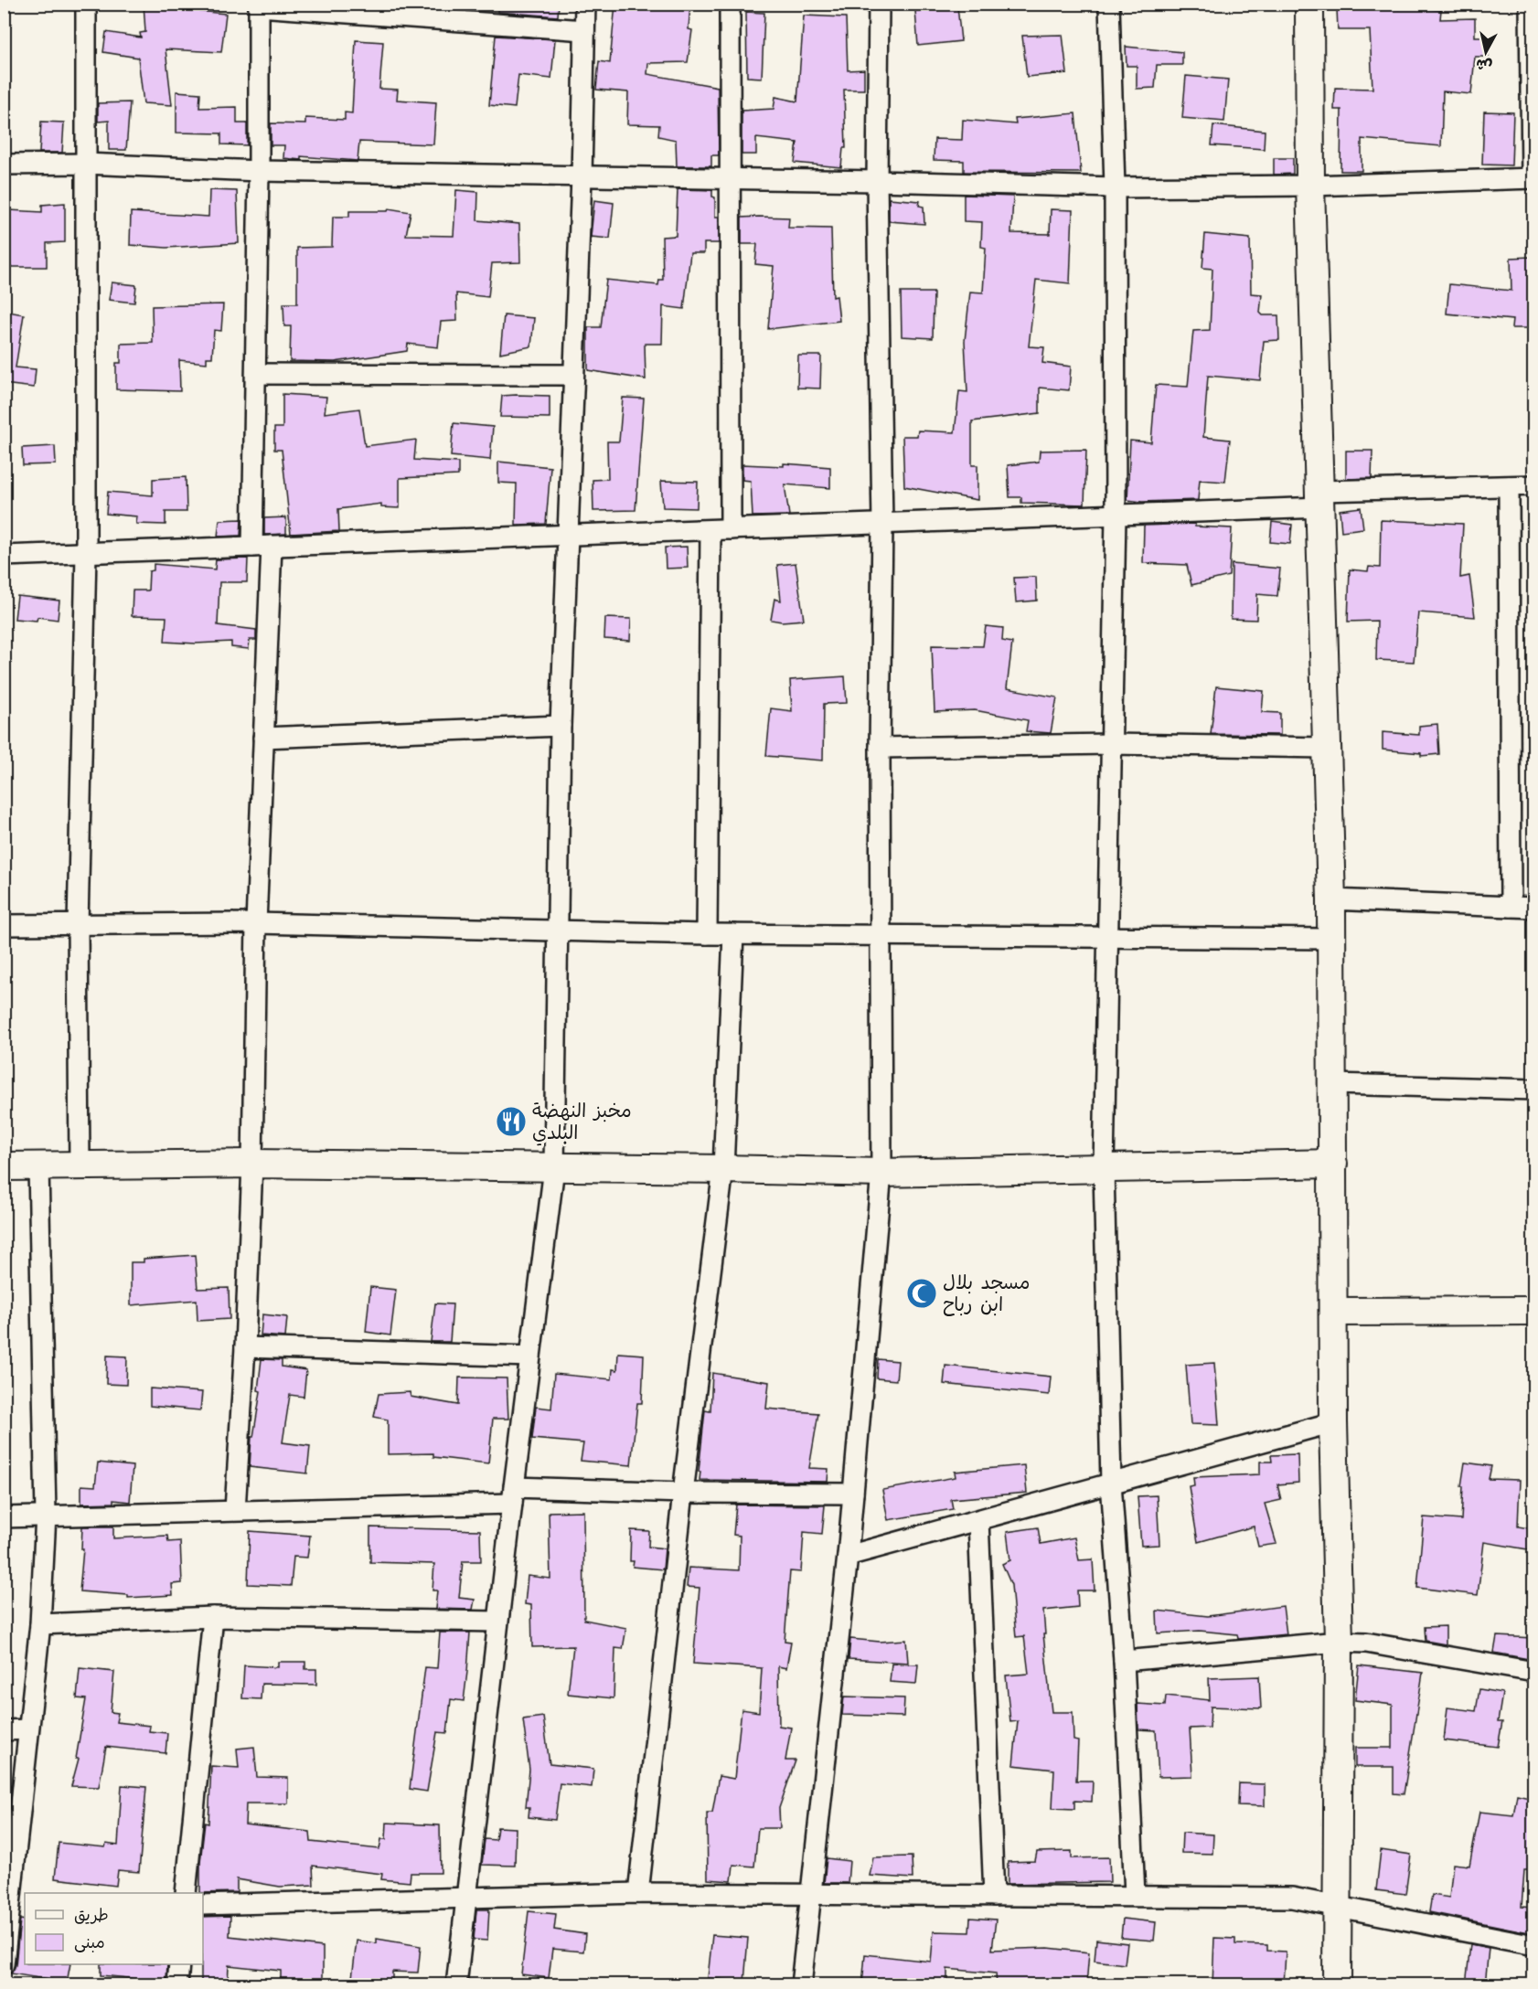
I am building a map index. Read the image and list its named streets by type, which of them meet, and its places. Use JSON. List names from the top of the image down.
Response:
{
  "places": {
    "restaurant": ["مخبز النهضة البلدي"],
    "mosque": ["مسجد بلال ابن رباح"]
  },
  "legend": ["طريق", "مبنى"],
  "north": "bottom"
}
